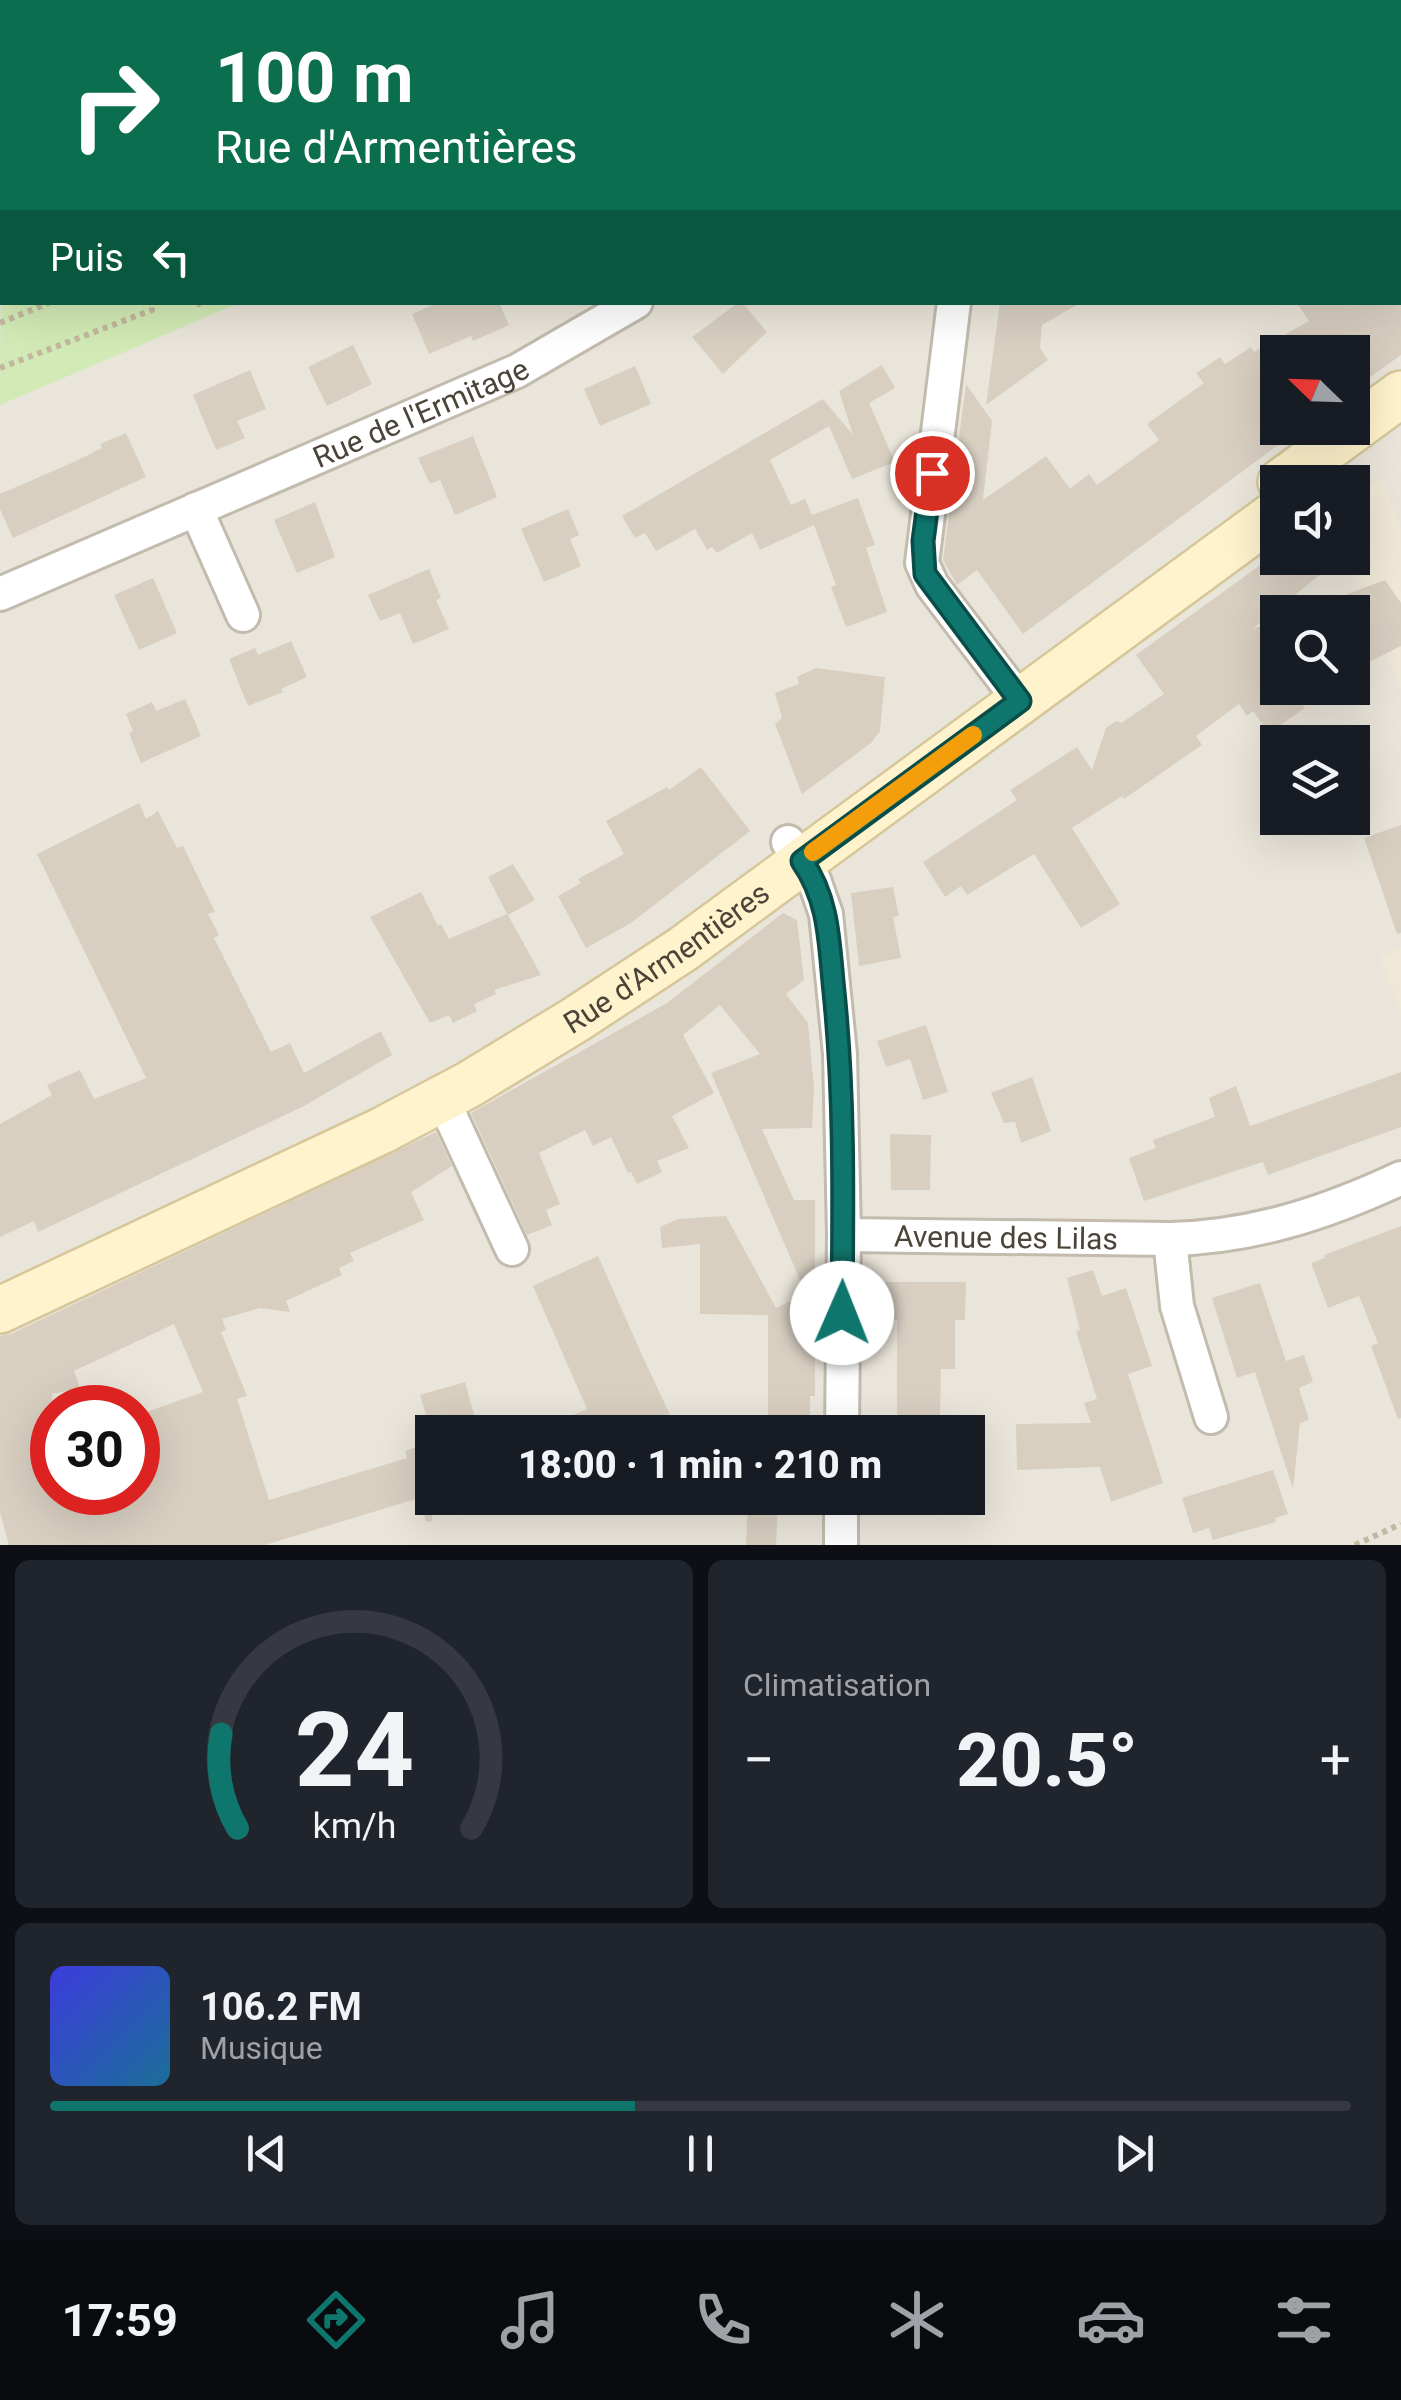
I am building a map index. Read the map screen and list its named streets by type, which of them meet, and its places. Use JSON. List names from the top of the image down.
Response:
{
  "streets": {
    "main road": ["Rue d'Armentières"],
    "street": ["Rue de l'Ermitage", "Avenue des Lilas"]
  },
  "north": "top left",
  "page": {
    "turn": ["100 m", "Rue d'Armentières"],
    "then": "Puis",
    "limit": "30",
    "trip": "18:00 · 1 min · 210 m",
    "tile": "Climatisation",
    "heat": ["−", "20.5°", "+"],
    "song": ["106.2 FM", "Musique"],
    "tabs": "17:59",
    "gauge": ["24", "km/h"]
  }
}
